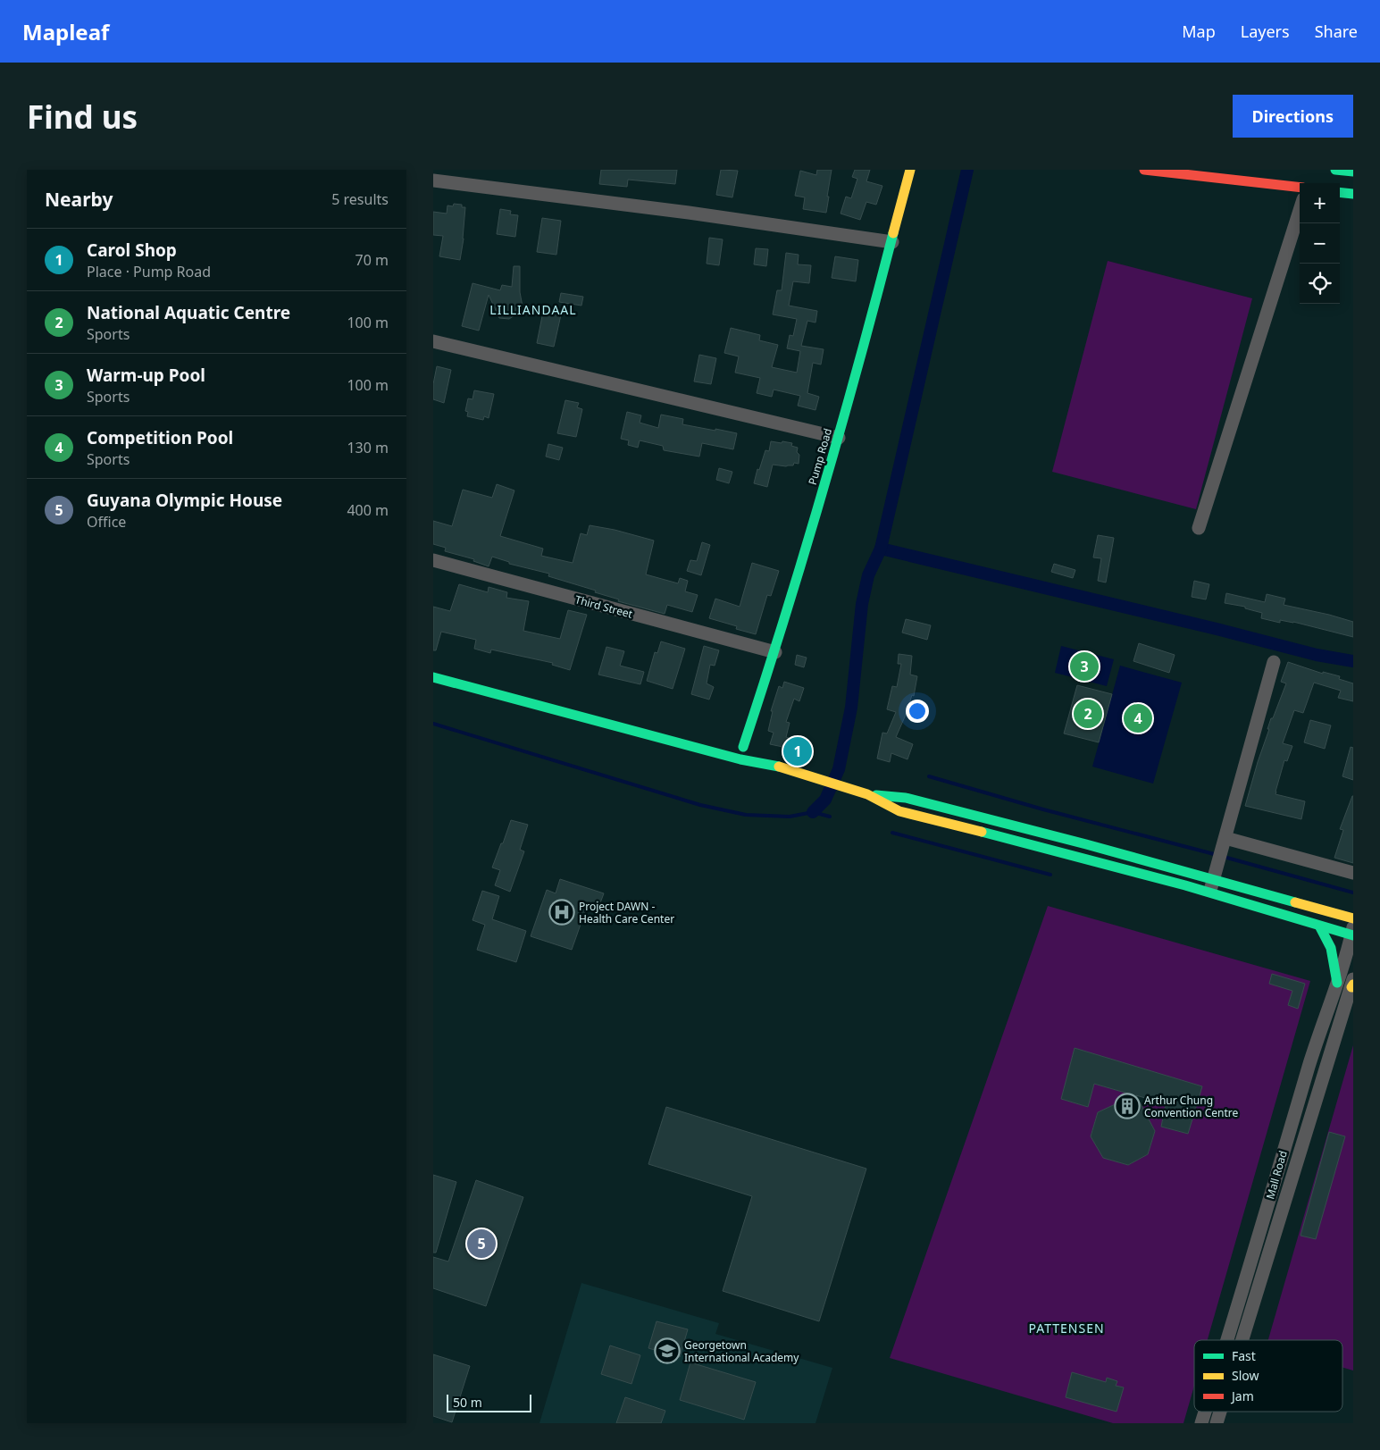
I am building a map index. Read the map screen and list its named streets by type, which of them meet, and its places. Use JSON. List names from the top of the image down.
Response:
{
  "streets": {
    "main road": ["Pump Road"],
    "street": ["Third Street", "Mall Road"]
  },
  "crossings": [
    ["Pump Road", "Third Street"]
  ],
  "districts": ["LILLIANDAAL", "PATTENSEN"],
  "places": {
    "hospital": ["Project DAWN - Health Care Center"],
    "building": ["Arthur Chung Convention Centre"],
    "school or university": ["Georgetown International Academy"]
  },
  "legend": ["Fast", "Slow", "Jam"],
  "scale_bar": "50 m",
  "page": {
    "header": "Mapleaf",
    "nav": ["Map", "Layers", "Share"],
    "buttons": "Directions",
    "title": "Find us",
    "heading": ["Nearby", "5 results"],
    "map_buttons": ["+", "−"],
    "list": [
      {
        "mark": "1",
        "name": "Carol Shop",
        "note": "Place · Pump Road",
        "value": "70 m"
      },
      {
        "mark": "2",
        "name": "National Aquatic Centre",
        "note": "Sports",
        "value": "100 m"
      },
      {
        "mark": "3",
        "name": "Warm-up Pool",
        "note": "Sports",
        "value": "100 m"
      },
      {
        "mark": "4",
        "name": "Competition Pool",
        "note": "Sports",
        "value": "130 m"
      },
      {
        "mark": "5",
        "name": "Guyana Olympic House",
        "note": "Office",
        "value": "400 m"
      }
    ],
    "pins": [
      "3",
      "2",
      "4",
      "1",
      "5"
    ],
    "scale": "50 m"
  }
}
